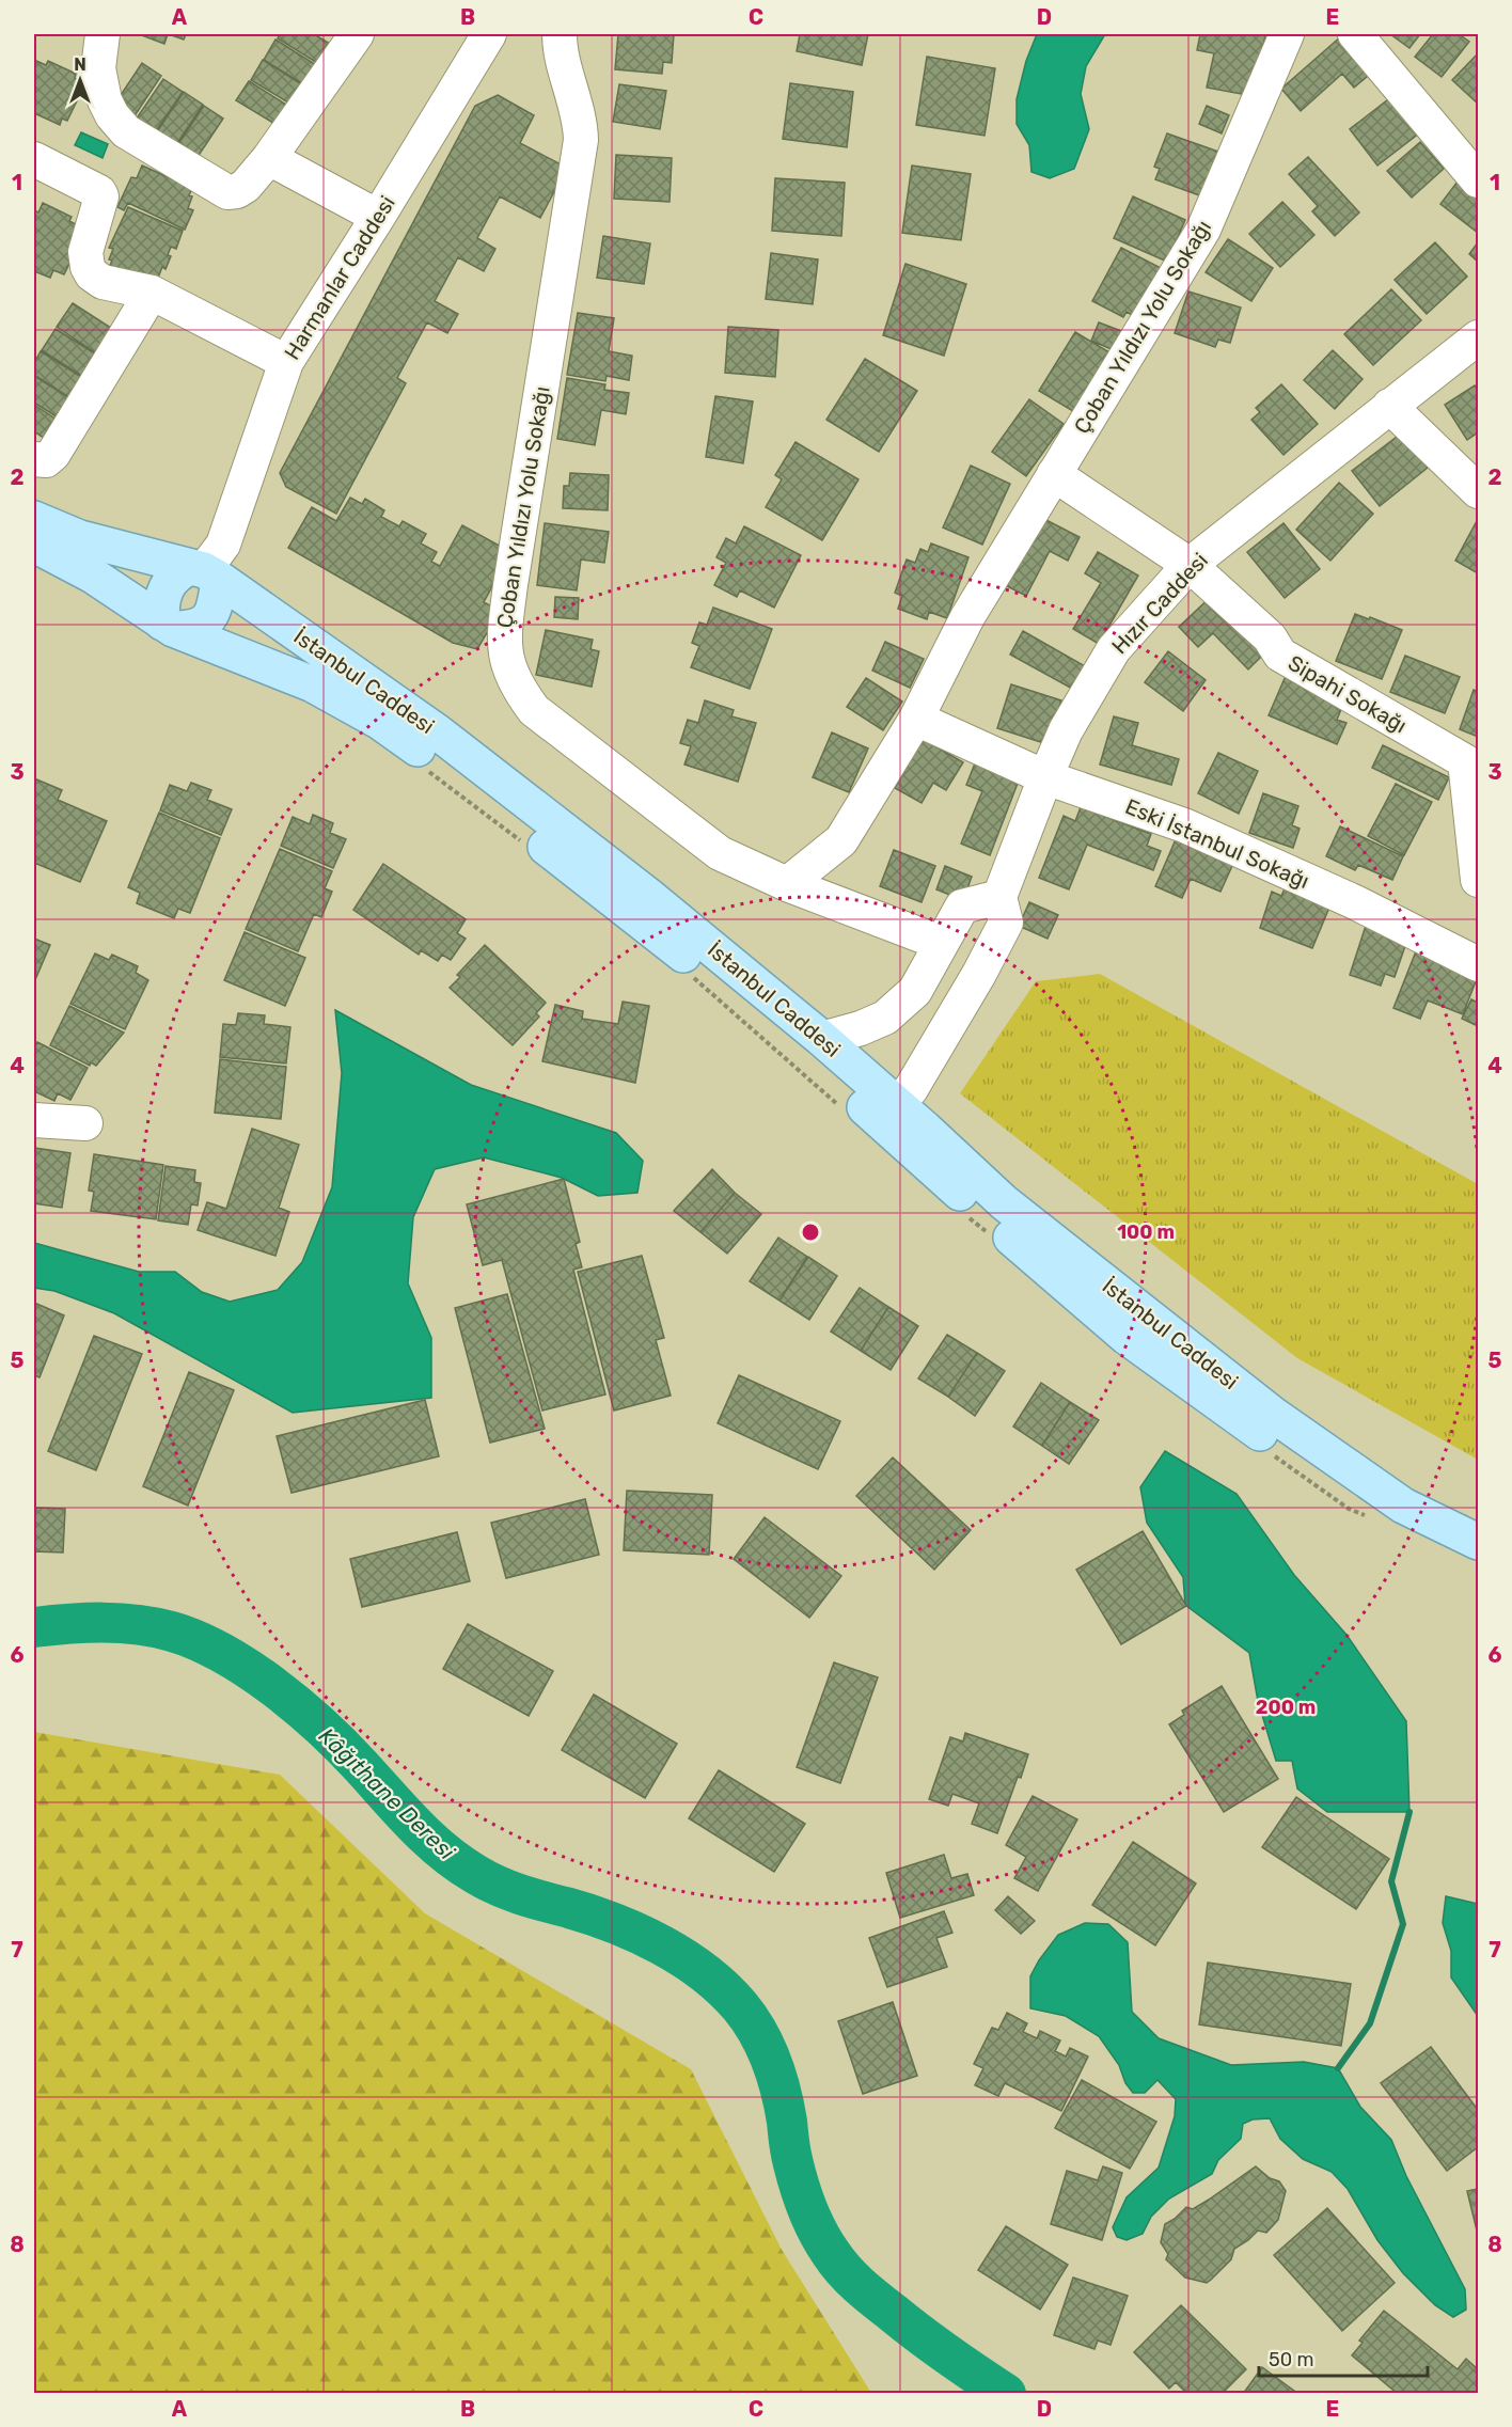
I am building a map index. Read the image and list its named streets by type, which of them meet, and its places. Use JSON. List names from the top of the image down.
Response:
{
  "streets": {
    "main road": ["İstanbul Caddesi"],
    "street": [
      "Harmanlar Caddesi",
      "Çoban Yıldızı Yolu Sokağı",
      "Hızır Caddesi",
      "Sipahi Sokağı",
      "Eski İstanbul Sokağı"
    ]
  },
  "crossings": [
    ["Harmanlar Caddesi", "İstanbul Caddesi"],
    ["Çoban Yıldızı Yolu Sokağı", "Sipahi Sokağı"],
    ["Çoban Yıldızı Yolu Sokağı", "Eski İstanbul Sokağı"],
    ["Hızır Caddesi", "İstanbul Caddesi"],
    ["Hızır Caddesi", "Sipahi Sokağı"],
    ["Hızır Caddesi", "Eski İstanbul Sokağı"]
  ],
  "water": ["Kâğıthane Deresi"],
  "scale_bar": "50 m",
  "north": "top",
  "grid": {
    "columns": [
      "A",
      "B",
      "C",
      "D",
      "E"
    ],
    "rows": [
      "1",
      "2",
      "3",
      "4",
      "5",
      "6",
      "7",
      "8"
    ]
  },
  "rings": ["100 m", "200 m"]
}
